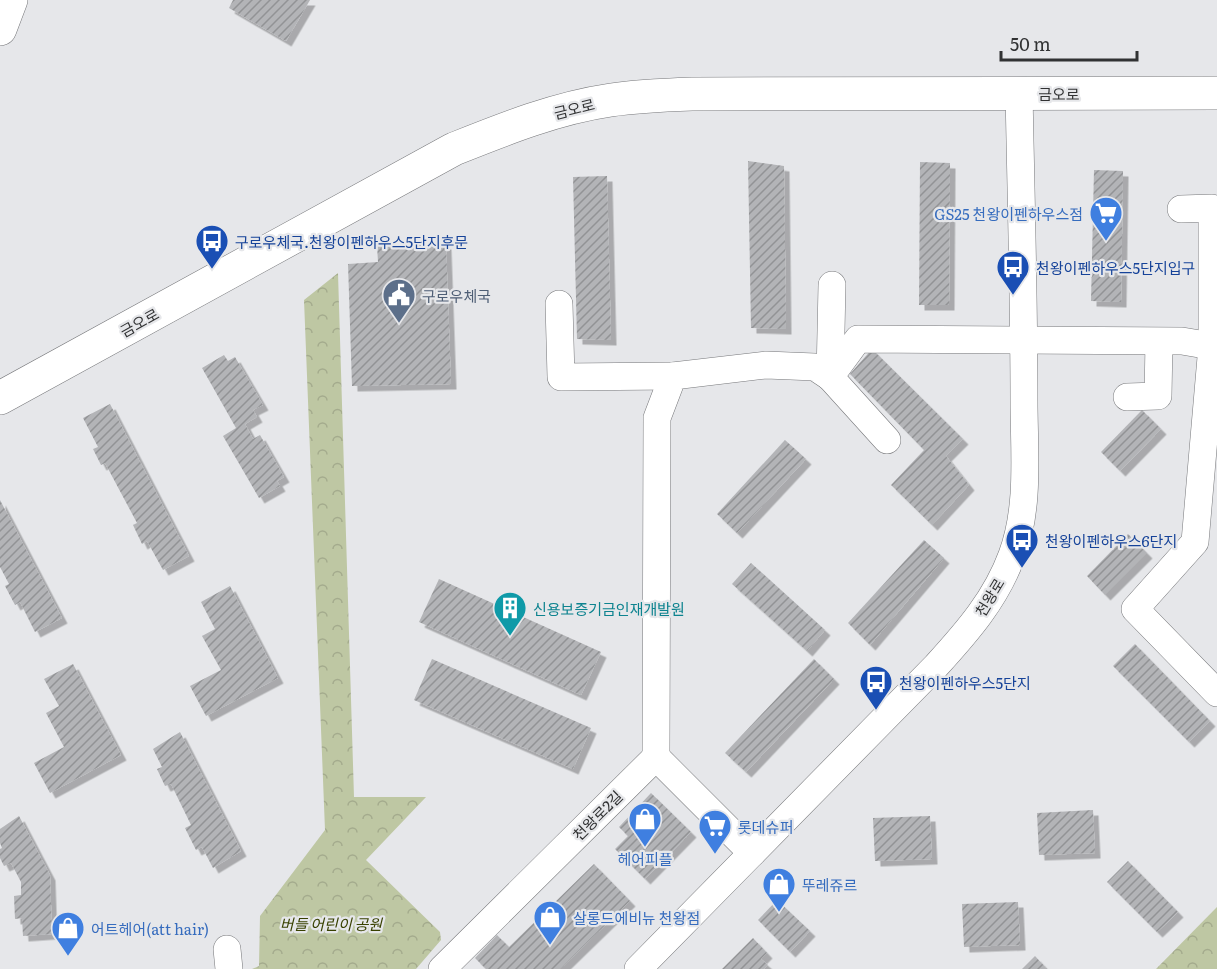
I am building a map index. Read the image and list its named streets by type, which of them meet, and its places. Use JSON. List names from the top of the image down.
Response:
{
  "streets": {
    "main road": ["금오로"],
    "street": ["천왕로", "천왕로2길"]
  },
  "crossings": [
    ["금오로", "천왕로"]
  ],
  "parks": ["버들 어린이 공원"],
  "places": {
    "supermarket": ["GS25 천왕이펜하우스점", "롯데슈퍼"],
    "bus stop": [
      "구로우체국.천왕이펜하우스5단지후문",
      "천왕이펜하우스5단지입구",
      "천왕이펜하우스6단지",
      "천왕이펜하우스5단지"
    ],
    "public building": ["구로우체국"],
    "building": ["신용보증기금인재개발원"],
    "shop": [
      "헤어피플",
      "뚜레쥬르",
      "살롱드에비뉴 천왕점",
      "어트헤어(att hair)"
    ]
  },
  "scale_bar": "50 m"
}
